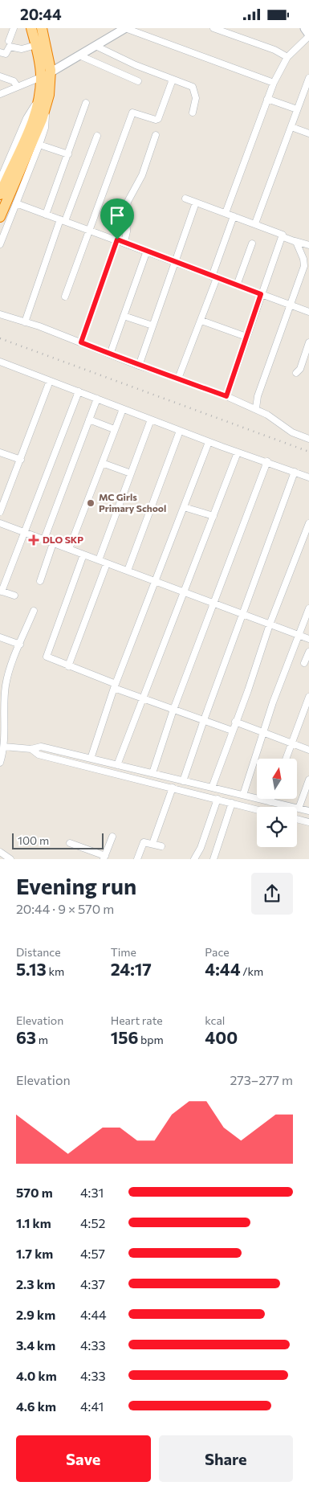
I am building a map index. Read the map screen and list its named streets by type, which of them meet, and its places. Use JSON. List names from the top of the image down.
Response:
{
  "places": {
    "other": ["MC Girls Primary School"],
    "health": ["DLO SKP"]
  },
  "scale_bar": "100 m",
  "north": "top",
  "page": {
    "status": "20:44",
    "scale": "100 m",
    "heading": ["Evening run", "20:44 · 9 × 570 m"],
    "stats": [
      ["Distance", "5.13 km"],
      ["Time", "24:17"],
      ["Pace", "4:44 /km"],
      ["Elevation", "63 m"],
      ["Heart rate", "156 bpm"],
      ["kcal", "400"]
    ],
    "chart": ["Elevation", "273–277 m"],
    "list": [
      {
        "name": "570 m",
        "note": "4:31"
      },
      {
        "name": "1.1 km",
        "note": "4:52"
      },
      {
        "name": "1.7 km",
        "note": "4:57"
      },
      {
        "name": "2.3 km",
        "note": "4:37"
      },
      {
        "name": "2.9 km",
        "note": "4:44"
      },
      {
        "name": "3.4 km",
        "note": "4:33"
      },
      {
        "name": "4.0 km",
        "note": "4:33"
      },
      {
        "name": "4.6 km",
        "note": "4:41"
      }
    ],
    "buttons": ["Save", "Share"]
  }
}
